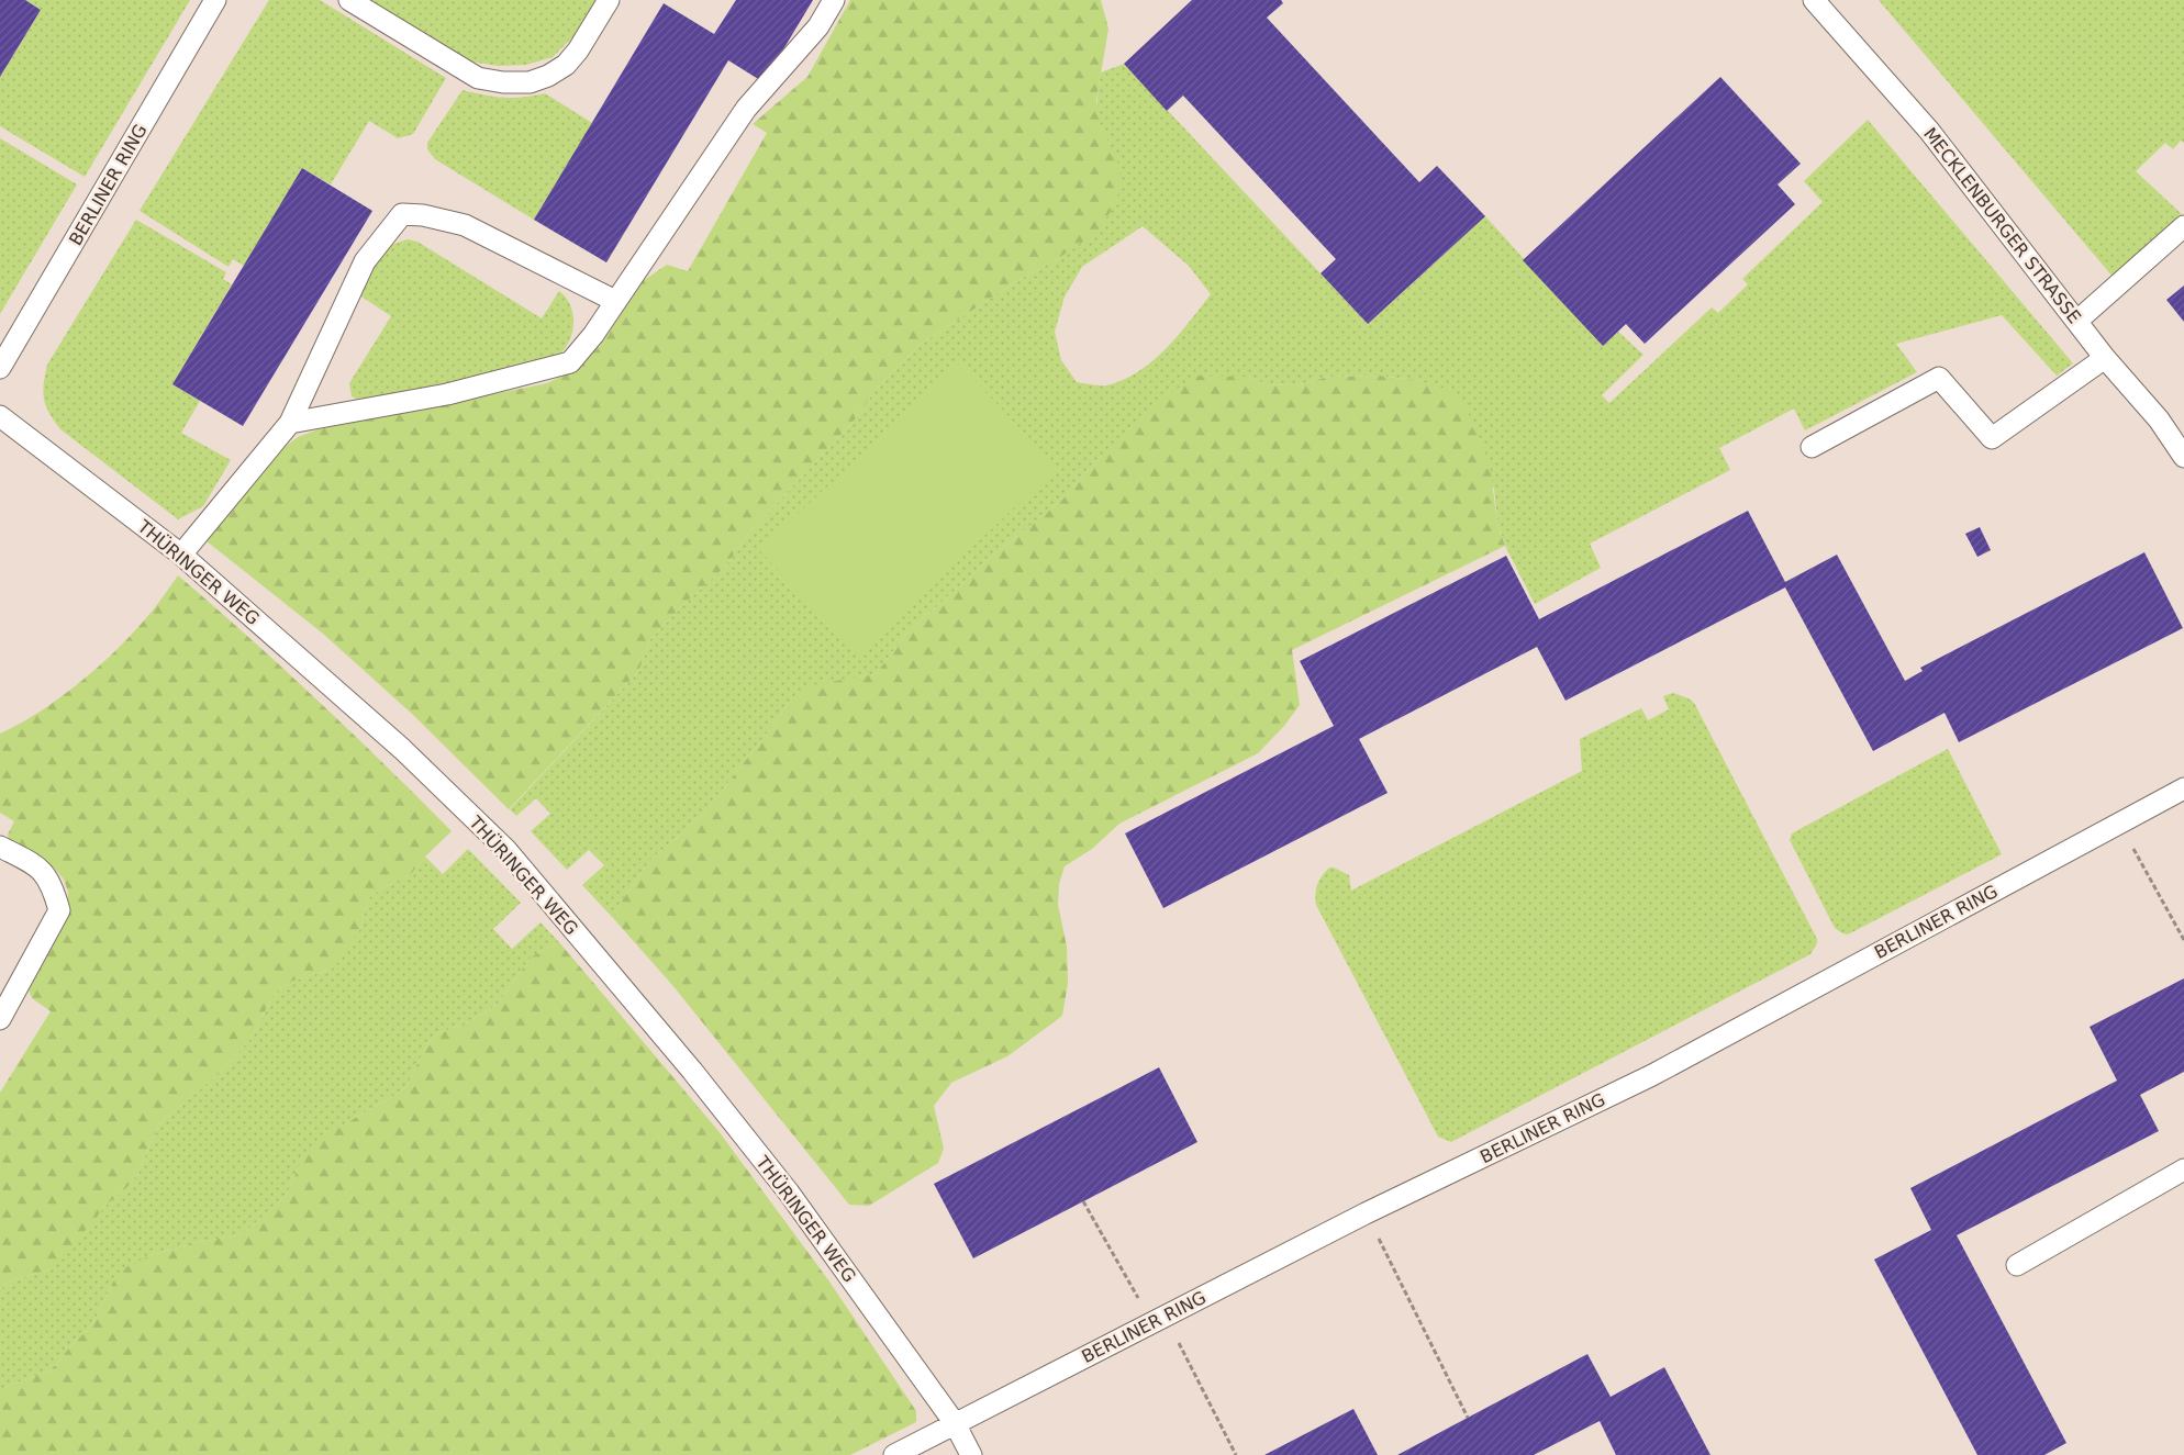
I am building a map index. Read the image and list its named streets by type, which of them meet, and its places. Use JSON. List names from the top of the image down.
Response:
{
  "streets": {
    "lane": ["BERLINER RING", "MECKLENBURGER STRASSE", "THÜRINGER WEG"]
  },
  "crossings": [
    ["BERLINER RING", "THÜRINGER WEG"]
  ]
}
